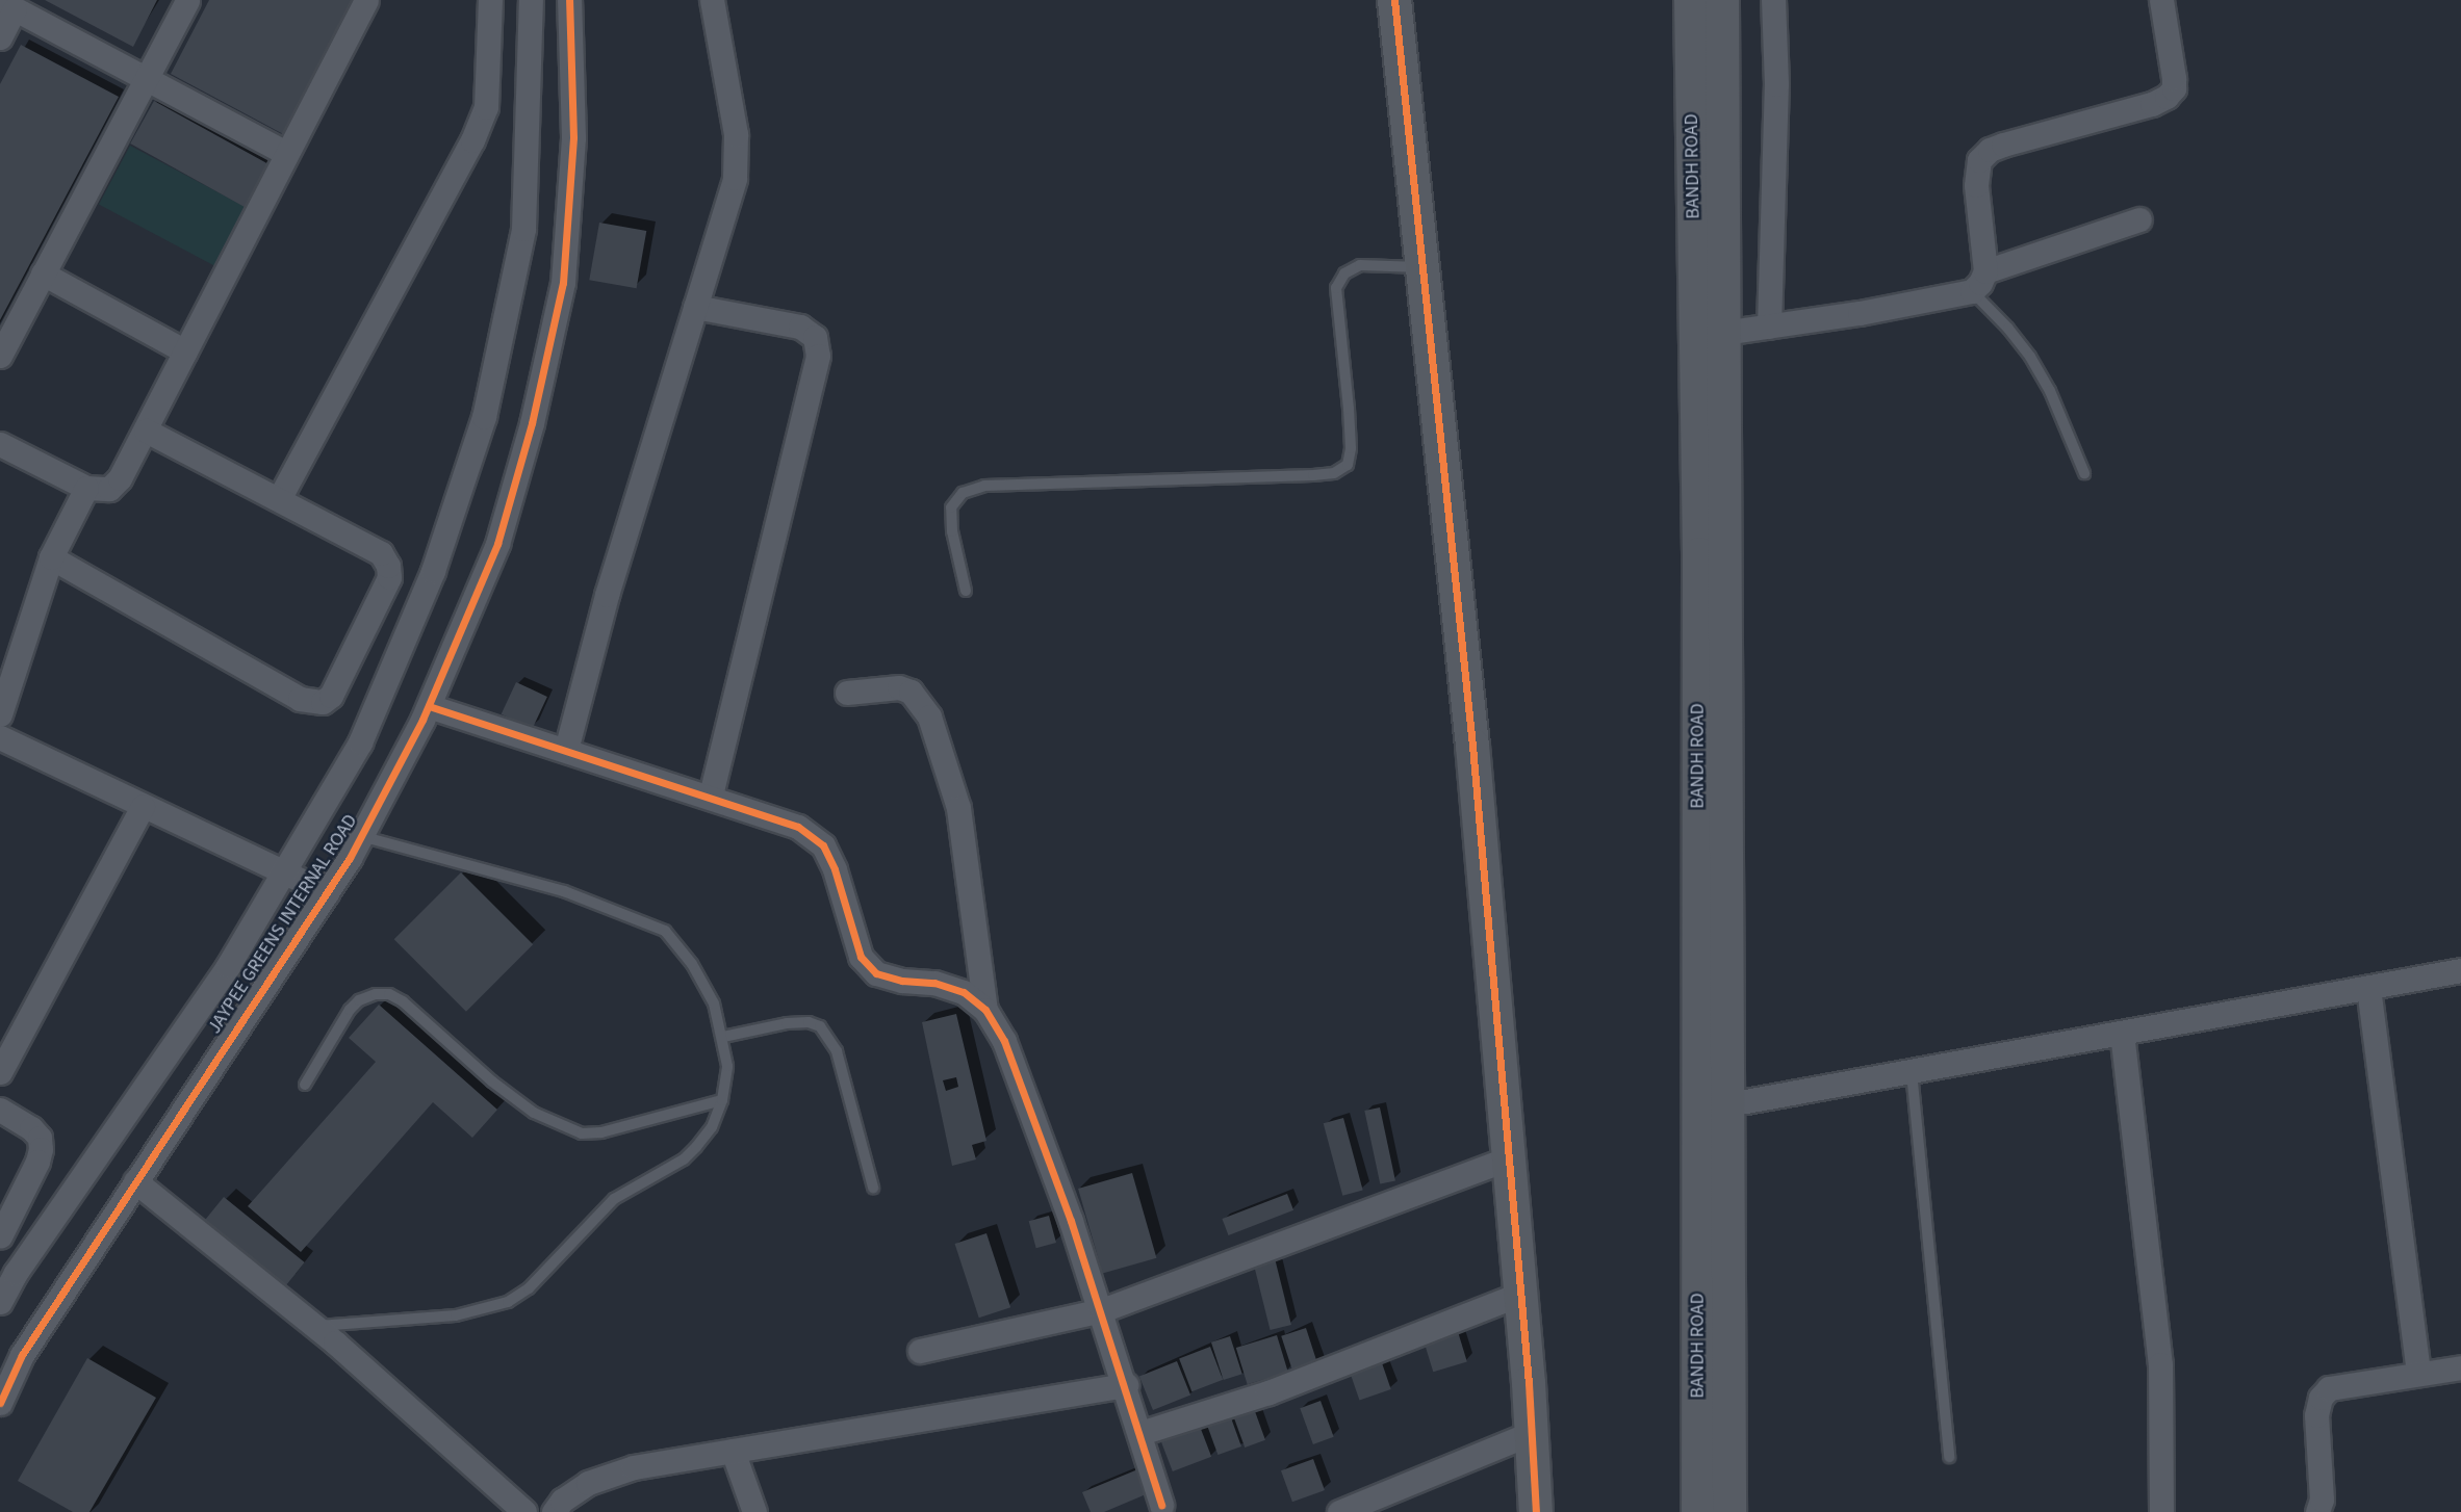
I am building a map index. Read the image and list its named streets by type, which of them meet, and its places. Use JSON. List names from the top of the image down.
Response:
{
  "streets": {
    "main road": ["BANDH ROAD"],
    "street": ["JAYPEE GREENS INTERNAL ROAD"]
  }
}
